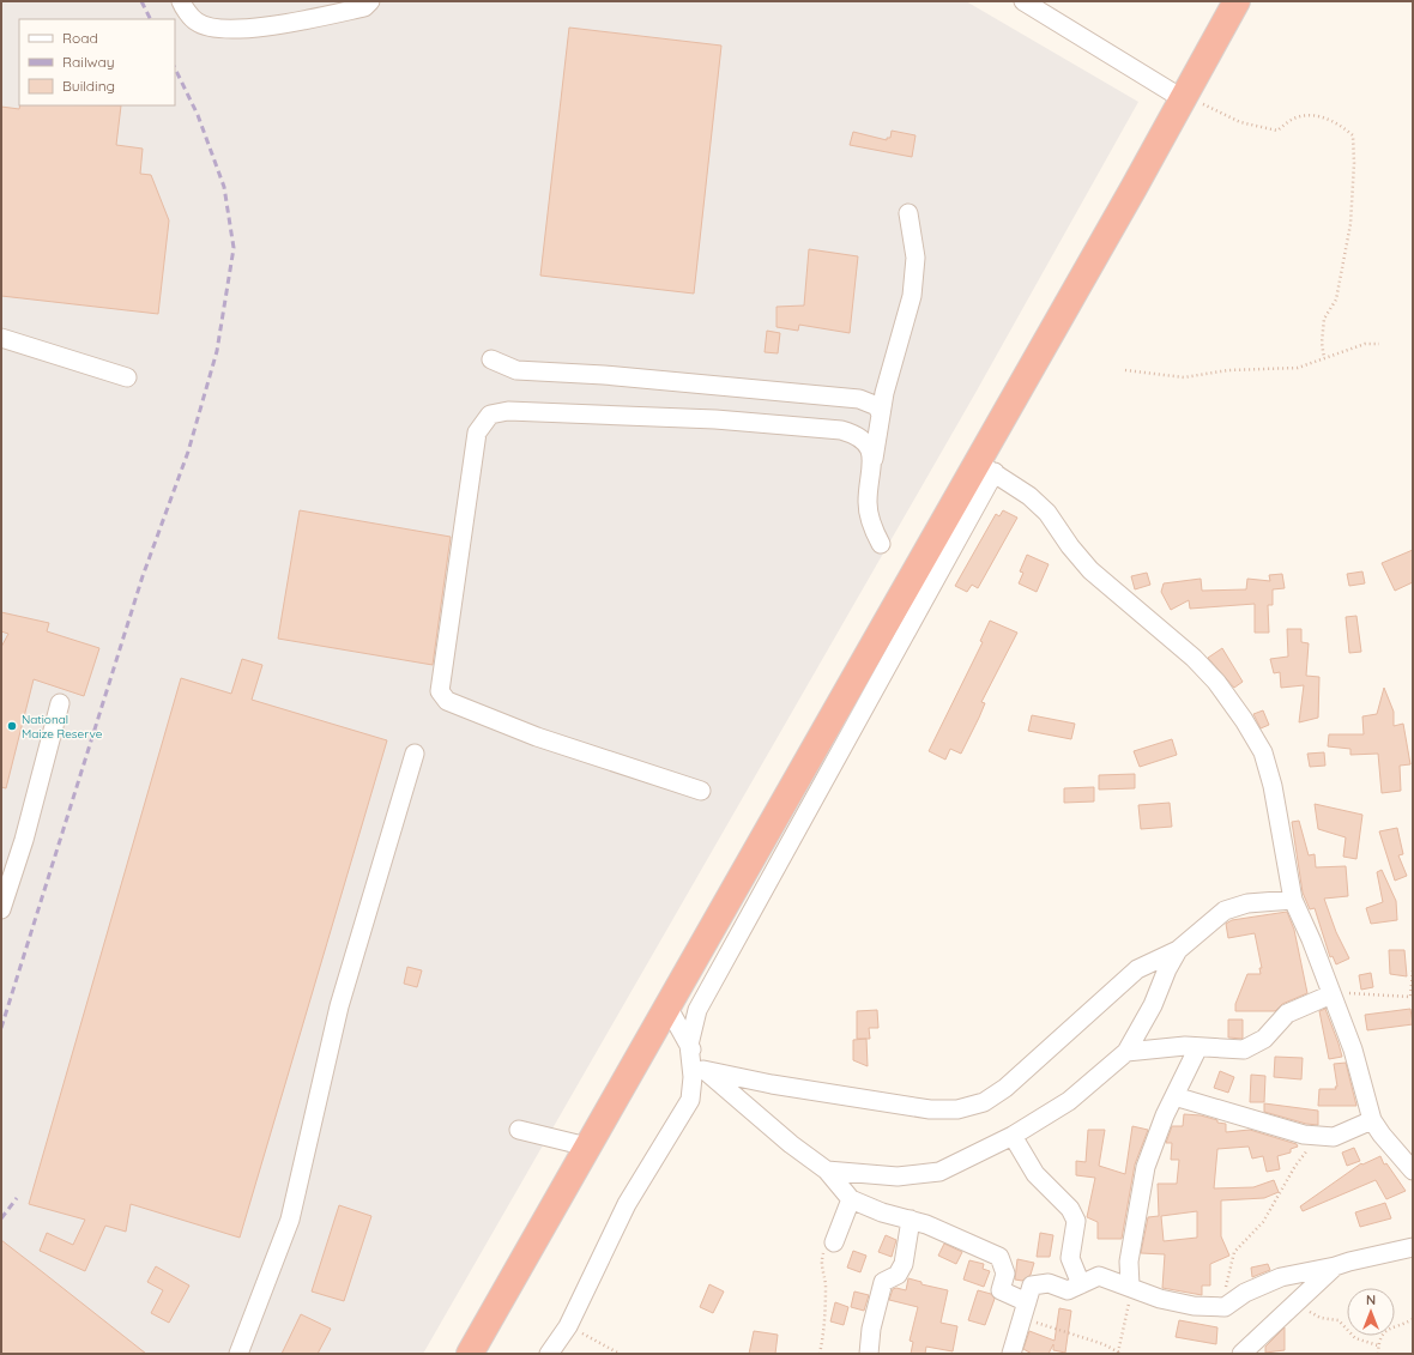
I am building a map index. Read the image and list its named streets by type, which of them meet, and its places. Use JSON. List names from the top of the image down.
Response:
{
  "places": ["National Maize Reserve"],
  "legend": ["Road", "Railway", "Building"],
  "north": "top"
}
